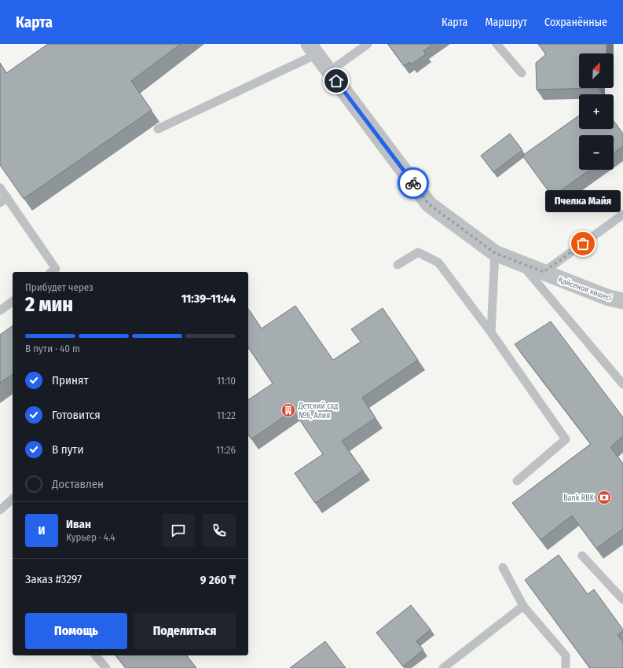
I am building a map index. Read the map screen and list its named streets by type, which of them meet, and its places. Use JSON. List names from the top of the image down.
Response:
{
  "streets": {
    "street": ["Қайсенов көшесі"]
  },
  "places": {
    "other": ["Пчелка Майя"],
    "building": ["Детский сад №6, Алия"],
    "bank": ["Bank RBK"]
  },
  "north": "top right",
  "page": {
    "header": "Карта",
    "nav": ["Карта", "Маршрут", "Сохранённые"],
    "map_buttons": ["+", "−"],
    "bubble": "Пчелка Майя",
    "heading": ["2 мин", "Прибудет через", "11:39–11:44"],
    "panel": [
      "Иван",
      "Курьер · 4.4",
      "Заказ #3297",
      "9 260 ₸"
    ],
    "bar": "В пути · 40 m",
    "list": [
      ["Принят", "11:10"],
      ["Готовится", "11:22"],
      ["В пути", "11:26"],
      "Доставлен"
    ],
    "round": "И",
    "buttons": ["Помощь", "Поделиться"]
  }
}
